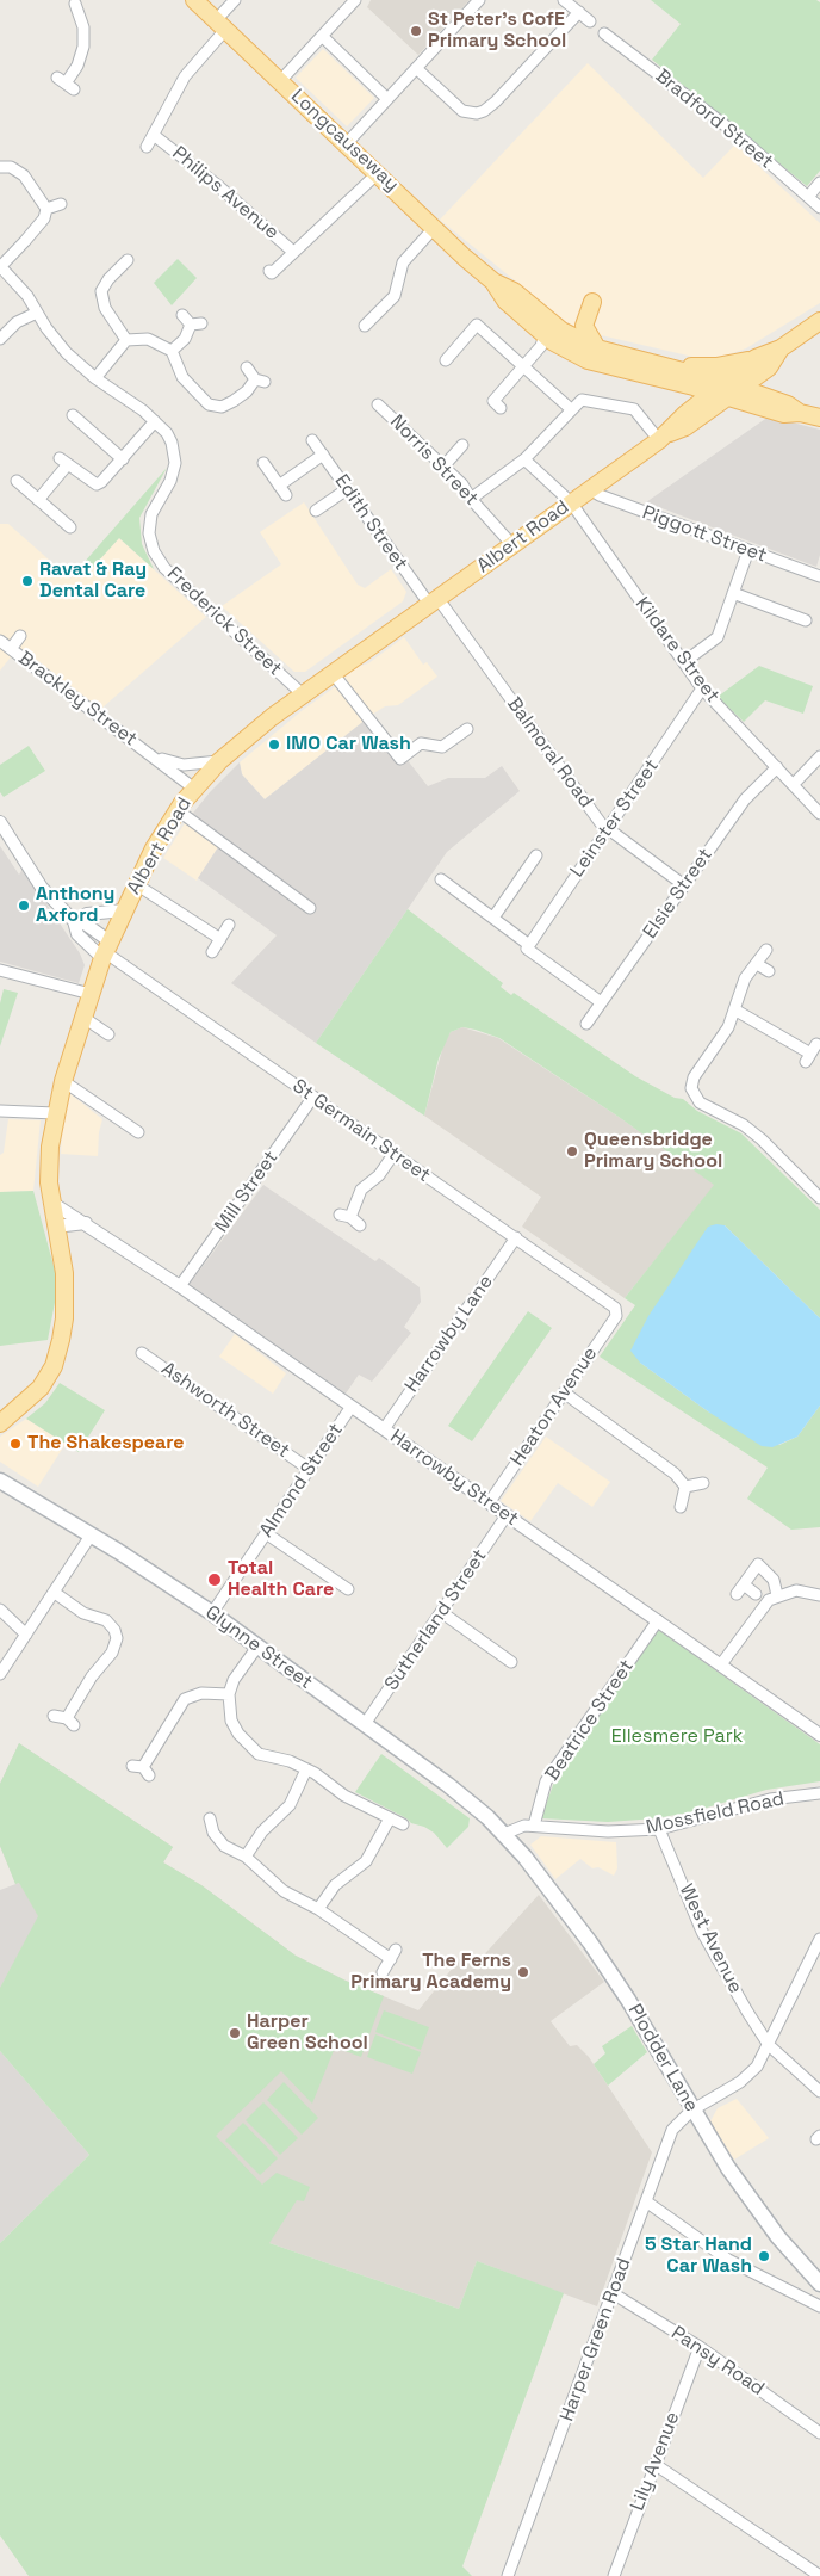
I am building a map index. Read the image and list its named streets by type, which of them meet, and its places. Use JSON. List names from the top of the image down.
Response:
{
  "streets": {
    "main road": [
      "Longcauseway",
      "Albert Road",
      "Glynne Street",
      "Plodder Lane"
    ],
    "street": [
      "Bradford Street",
      "Philips Avenue",
      "Norris Street",
      "Edith Street",
      "Piggott Street",
      "Frederick Street",
      "Kildare Street",
      "Brackley Street",
      "Balmoral Road",
      "Leinster Street",
      "Elsie Street",
      "St Germain Street",
      "Mill Street",
      "Harrowby Lane",
      "Heaton Avenue",
      "Ashworth Street",
      "Harrowby Street",
      "Almond Street",
      "Sutherland Street",
      "Beatrice Street",
      "Mossfield Road",
      "West Avenue",
      "Harper Green Road",
      "Pansy Road",
      "Lily Avenue"
    ]
  },
  "crossings": [
    ["Longcauseway", "Philips Avenue"],
    ["Longcauseway", "Albert Road"],
    ["Norris Street", "Albert Road"],
    ["Edith Street", "Albert Road"],
    ["Edith Street", "Balmoral Road"],
    ["Piggott Street", "Albert Road"],
    ["Albert Road", "Frederick Street"],
    ["Albert Road", "Kildare Street"],
    ["Albert Road", "Brackley Street"],
    ["Albert Road", "Balmoral Road"],
    ["Albert Road", "St Germain Street"],
    ["Albert Road", "Harrowby Street"],
    ["Kildare Street", "Leinster Street"],
    ["Kildare Street", "Elsie Street"],
    ["Balmoral Road", "Leinster Street"],
    ["Balmoral Road", "Elsie Street"],
    ["St Germain Street", "Mill Street"],
    ["St Germain Street", "Harrowby Lane"],
    ["St Germain Street", "Heaton Avenue"],
    ["Mill Street", "Harrowby Street"],
    ["Harrowby Lane", "Harrowby Street"],
    ["Heaton Avenue", "Harrowby Street"],
    ["Ashworth Street", "Almond Street"],
    ["Harrowby Street", "Almond Street"],
    ["Harrowby Street", "Sutherland Street"],
    ["Harrowby Street", "Beatrice Street"],
    ["Almond Street", "Glynne Street"],
    ["Sutherland Street", "Glynne Street"],
    ["Glynne Street", "Mossfield Road"],
    ["Glynne Street", "Plodder Lane"],
    ["Beatrice Street", "Mossfield Road"],
    ["Mossfield Road", "West Avenue"],
    ["Mossfield Road", "Plodder Lane"],
    ["West Avenue", "Harper Green Road"],
    ["Plodder Lane", "Harper Green Road"],
    ["Harper Green Road", "Pansy Road"],
    ["Pansy Road", "Lily Avenue"]
  ],
  "parks": ["Ellesmere Park"],
  "places": [
    "St Peter's CofE Primary School",
    "Ravat & Ray Dental Care",
    "IMO Car Wash",
    "Anthony Axford",
    "Queensbridge Primary School",
    "The Shakespeare",
    "Total Health Care",
    "The Ferns Primary Academy",
    "Harper Green School",
    "5 Star Hand Car Wash"
  ]
}
